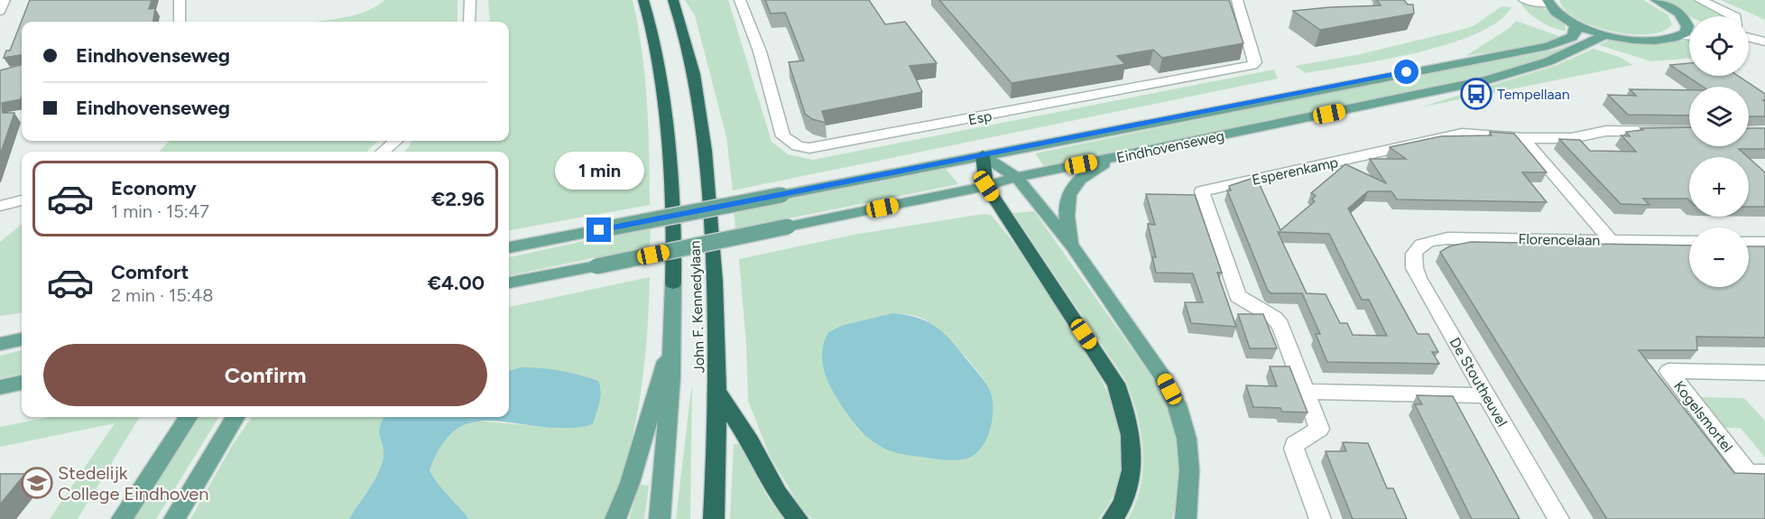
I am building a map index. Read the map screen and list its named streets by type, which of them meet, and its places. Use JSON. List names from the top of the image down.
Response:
{
  "streets": {
    "highway": ["John F. Kennedylaan"],
    "main road": ["Eindhovenseweg"],
    "street": [
      "Esp",
      "Esperenkamp",
      "Florencelaan",
      "De Stoutheuvel",
      "Kogelsmortel"
    ]
  },
  "crossings": [
    ["Florencelaan", "De Stoutheuvel"]
  ],
  "places": {
    "bus stop": ["Tempellaan"],
    "school or university": ["Stedelijk College Eindhoven"]
  },
  "page": {
    "map_buttons": ["+", "−"],
    "banner": ["Eindhovenseweg", "Eindhovenseweg"],
    "bubble": "1 min",
    "list": [
      {
        "name": "Economy",
        "note": "1 min · 15:47",
        "value": "€2.96"
      },
      {
        "name": "Comfort",
        "note": "2 min · 15:48",
        "value": "€4.00"
      }
    ],
    "buttons": "Confirm"
  }
}
